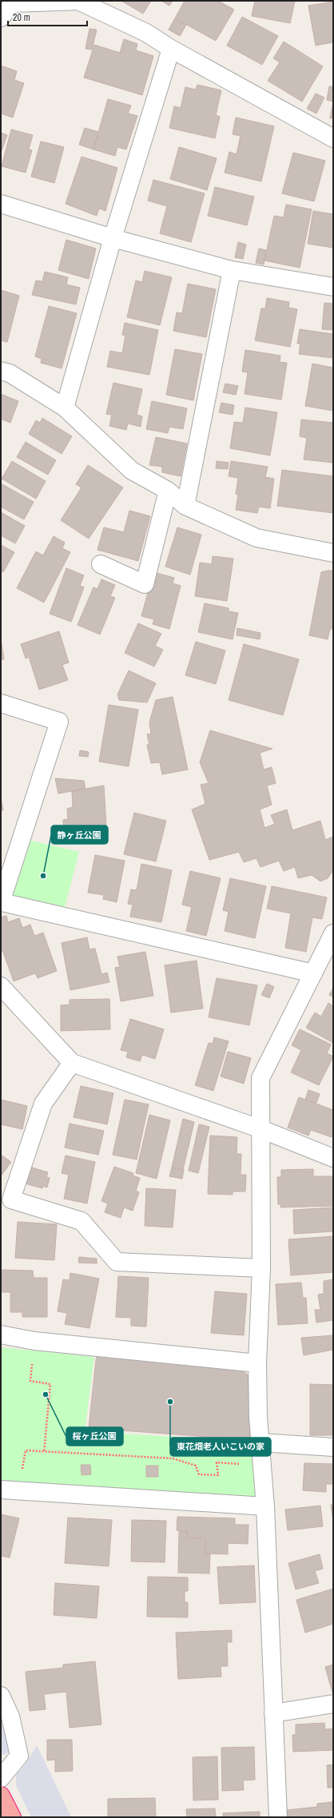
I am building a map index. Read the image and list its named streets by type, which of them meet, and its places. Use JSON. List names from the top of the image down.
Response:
{
  "places": ["静ヶ丘公園", "桜ヶ丘公園", "東花畑老人いこいの家"],
  "scale_bar": "20 m"
}
